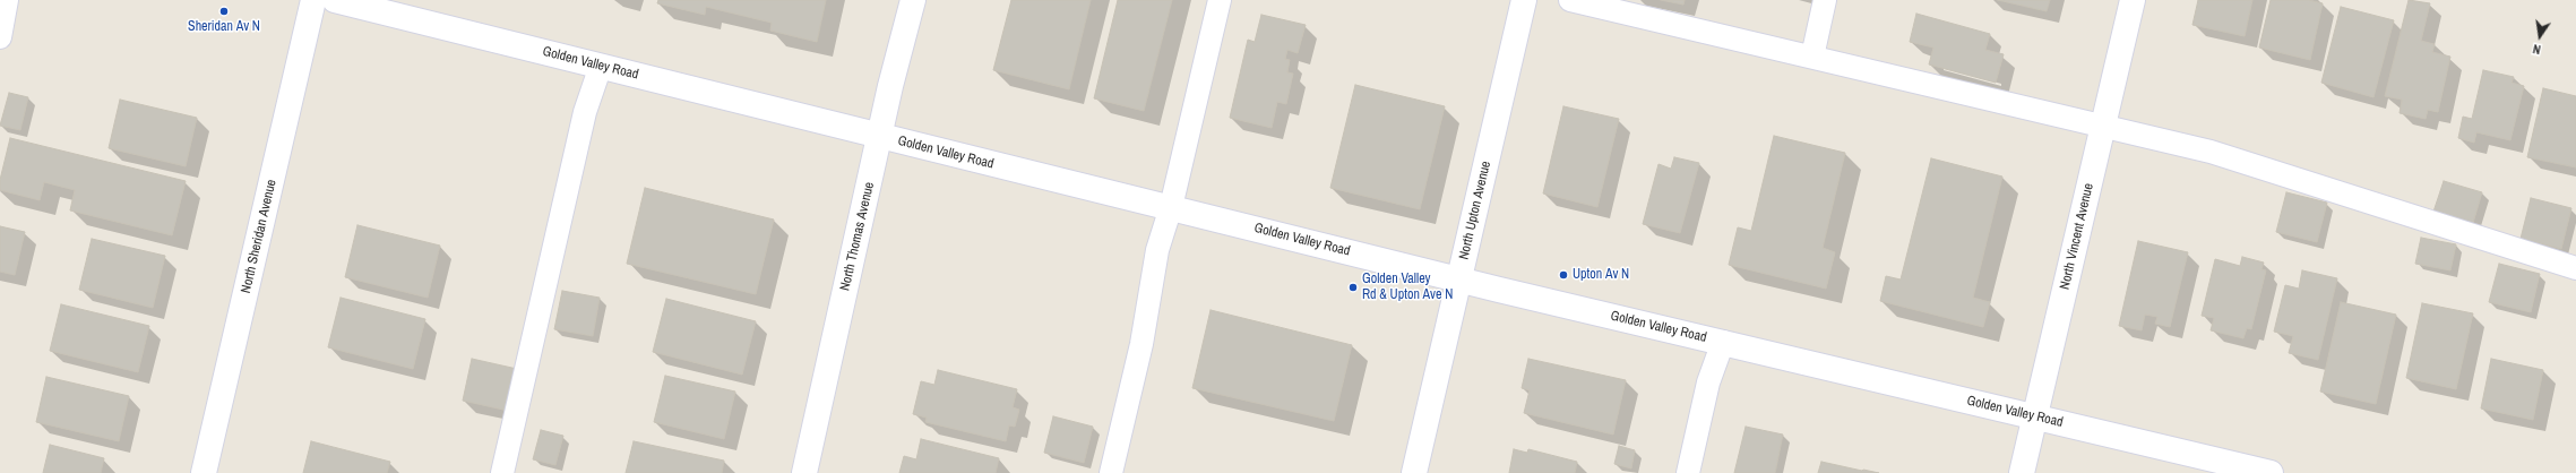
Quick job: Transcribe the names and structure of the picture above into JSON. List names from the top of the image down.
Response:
{
  "streets": {
    "street": [
      "Golden Valley Road",
      "North Upton Avenue",
      "North Sheridan Avenue",
      "North Thomas Avenue",
      "North Vincent Avenue"
    ]
  },
  "crossings": [
    ["Golden Valley Road", "North Upton Avenue"],
    ["Golden Valley Road", "North Thomas Avenue"],
    ["Golden Valley Road", "North Vincent Avenue"]
  ],
  "places": ["Sheridan Av N", "Upton Av N", "Golden Valley Rd & Upton Ave N"],
  "north": "bottom"
}
